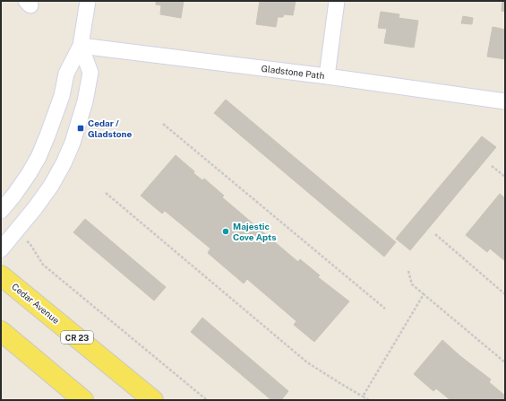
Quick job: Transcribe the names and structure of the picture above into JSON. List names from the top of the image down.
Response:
{
  "streets": {
    "main road": ["Cedar Avenue", "CR 23"],
    "street": ["Gladstone Path"]
  },
  "places": {
    "transit": ["Cedar / Gladstone"],
    "other": ["Majestic Cove Apts"]
  }
}
